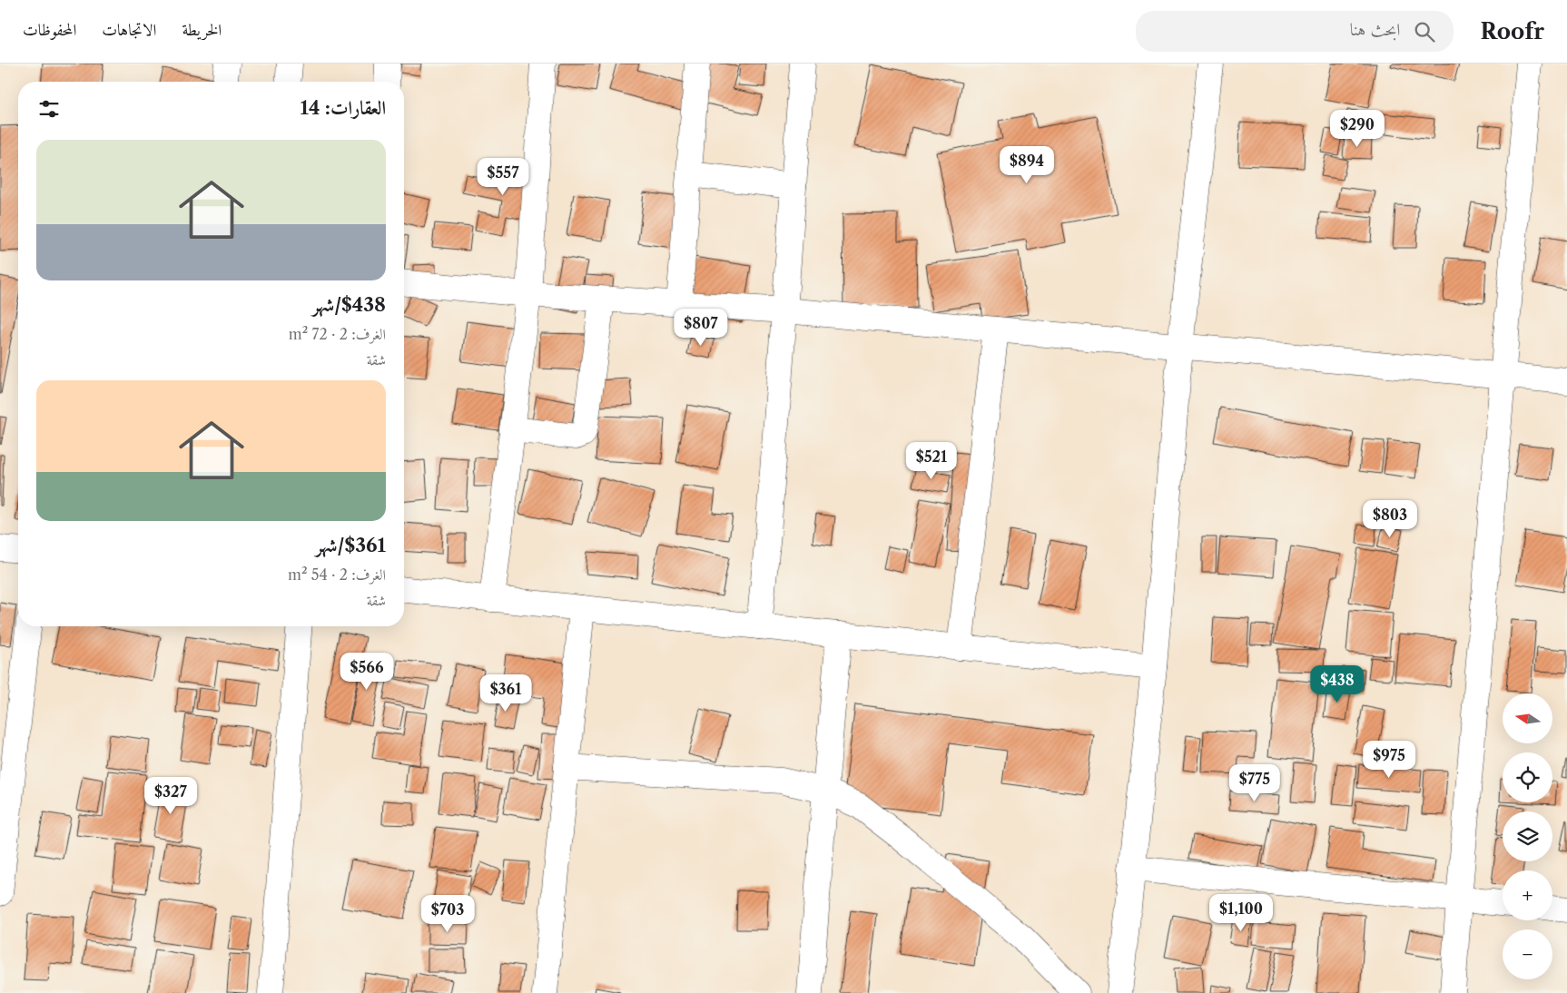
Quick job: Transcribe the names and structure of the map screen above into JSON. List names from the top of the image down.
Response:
{
  "north": "left",
  "page": {
    "header": "Roofr",
    "search": "ابحث هنا",
    "nav": ["الخريطة", "الاتجاهات", "المحفوظات"],
    "heading": "العقارات: 14",
    "price": [
      "$290",
      "$894",
      "$557",
      "$807",
      "$521",
      "$803",
      "$566",
      "$438",
      "$361",
      "$975",
      "$775",
      "$327",
      "$1,100",
      "$703"
    ],
    "list": [
      {
        "name": "$438/شهر",
        "note": "الغرف: 2 · 72 m² · شقة"
      },
      {
        "name": "$361/شهر",
        "note": "الغرف: 2 · 54 m² · شقة"
      }
    ],
    "map_buttons": ["+", "−"]
  }
}
